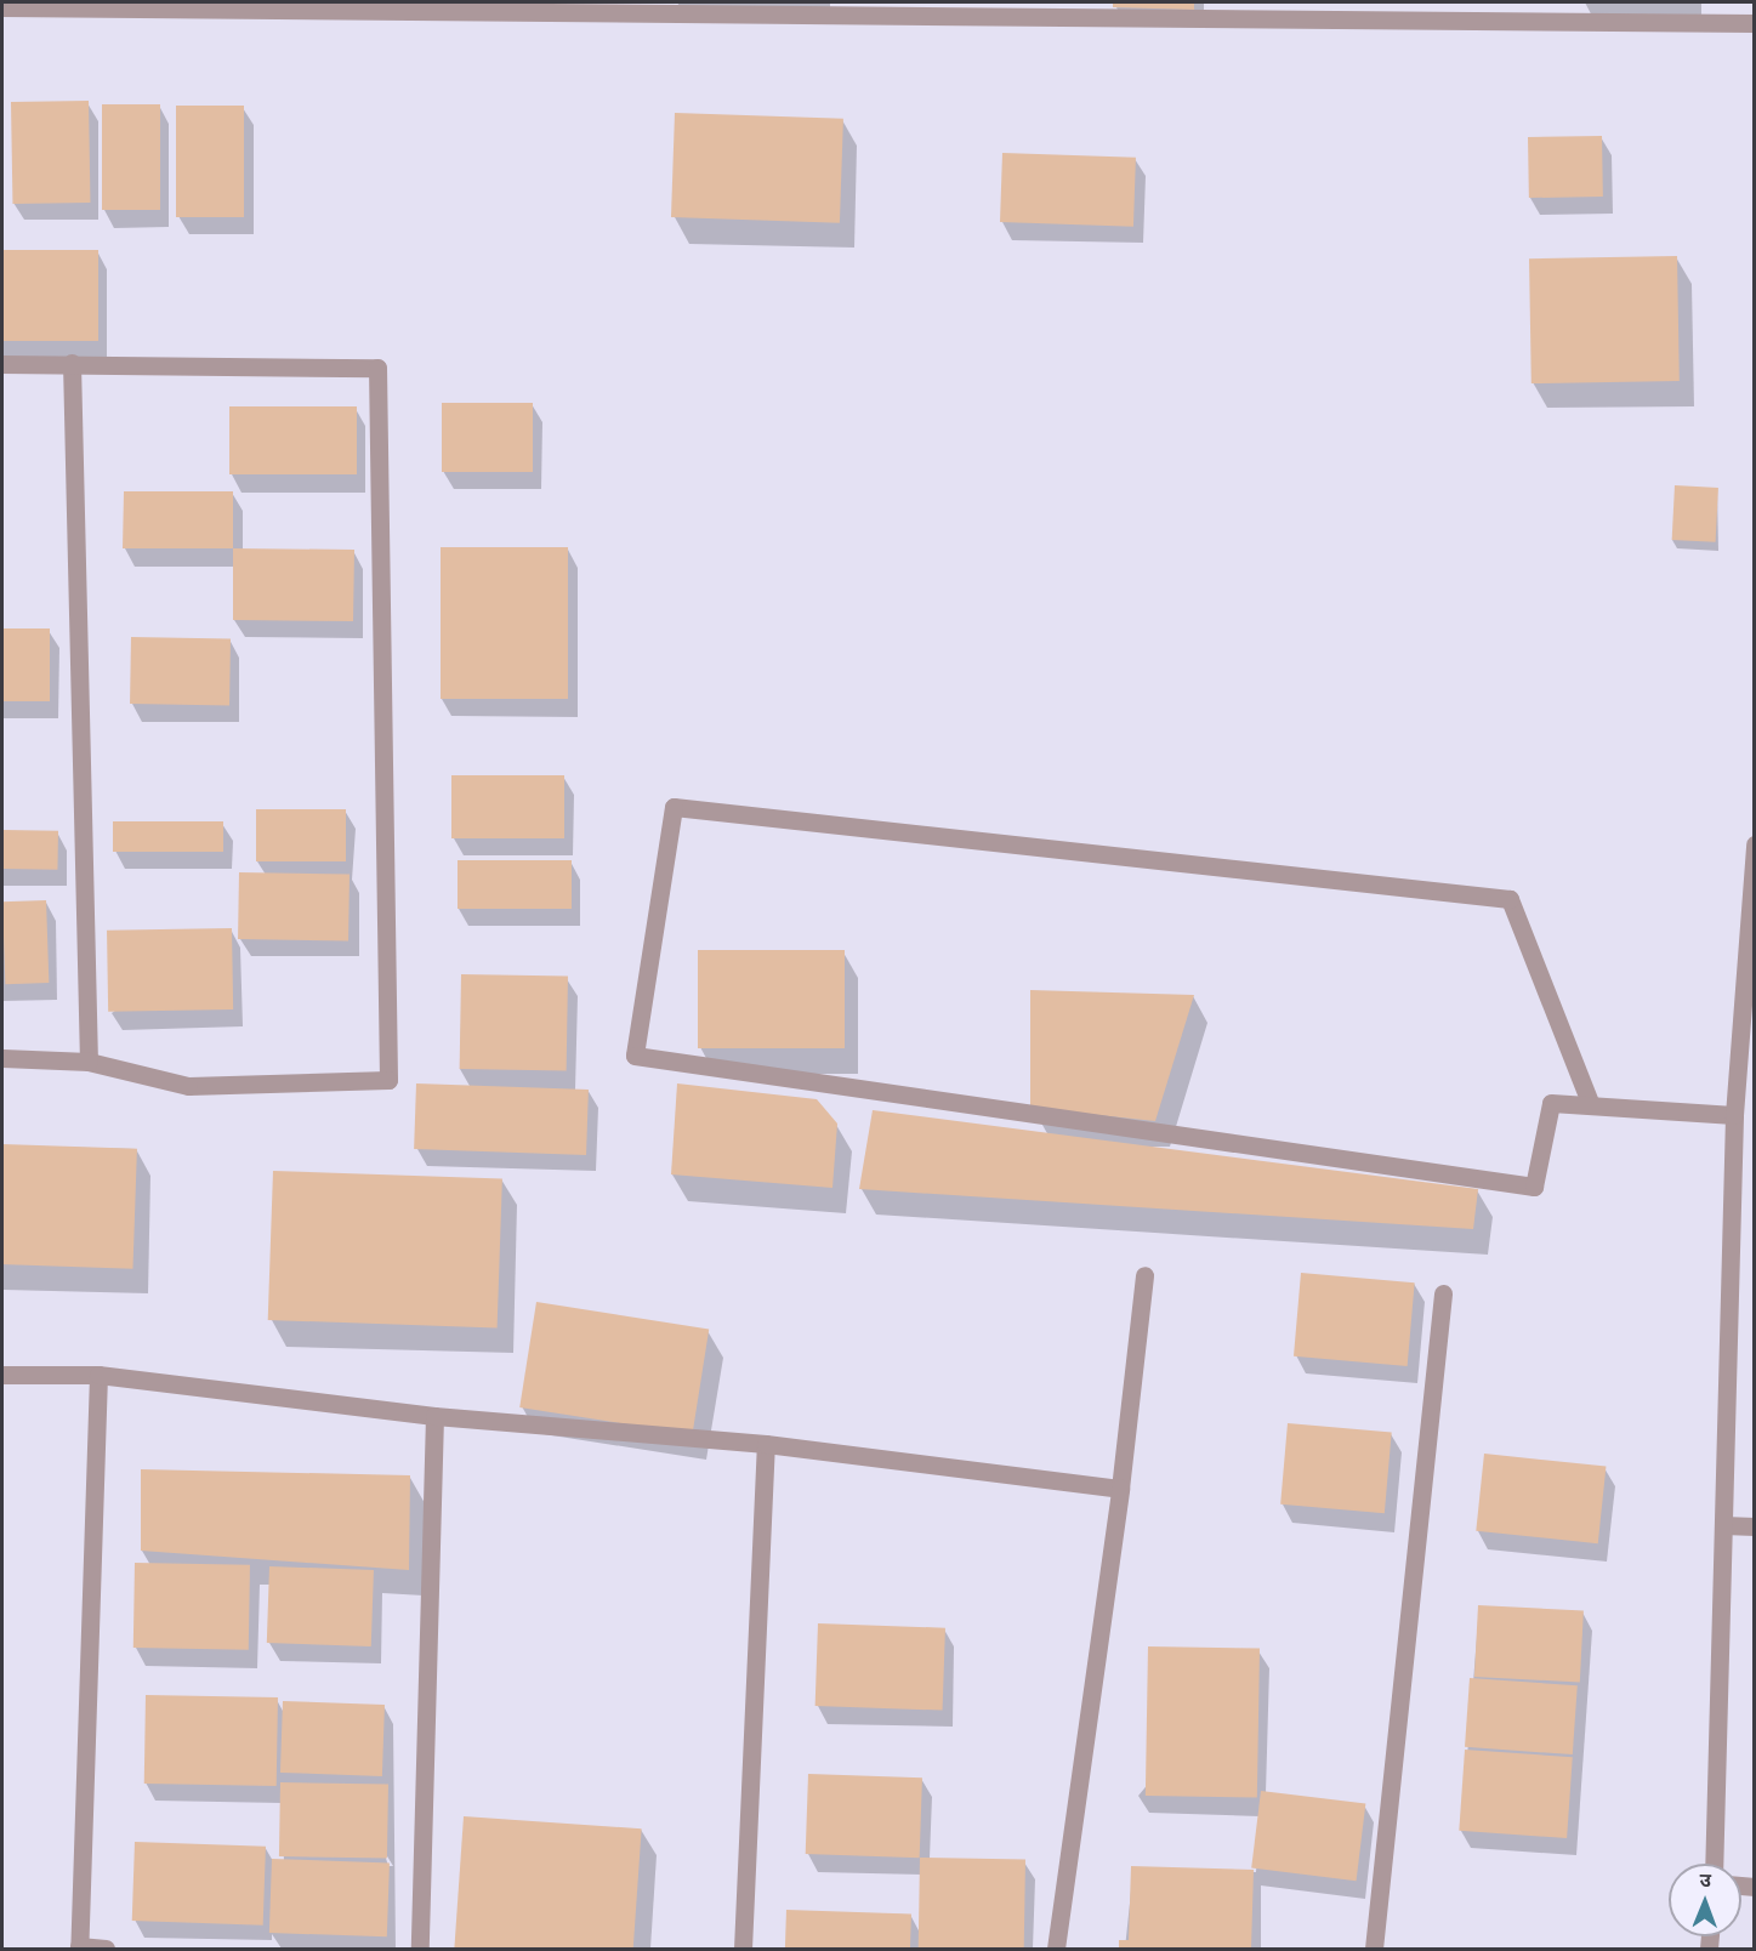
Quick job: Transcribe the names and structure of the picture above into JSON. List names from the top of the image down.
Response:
{
  "north": "top"
}
